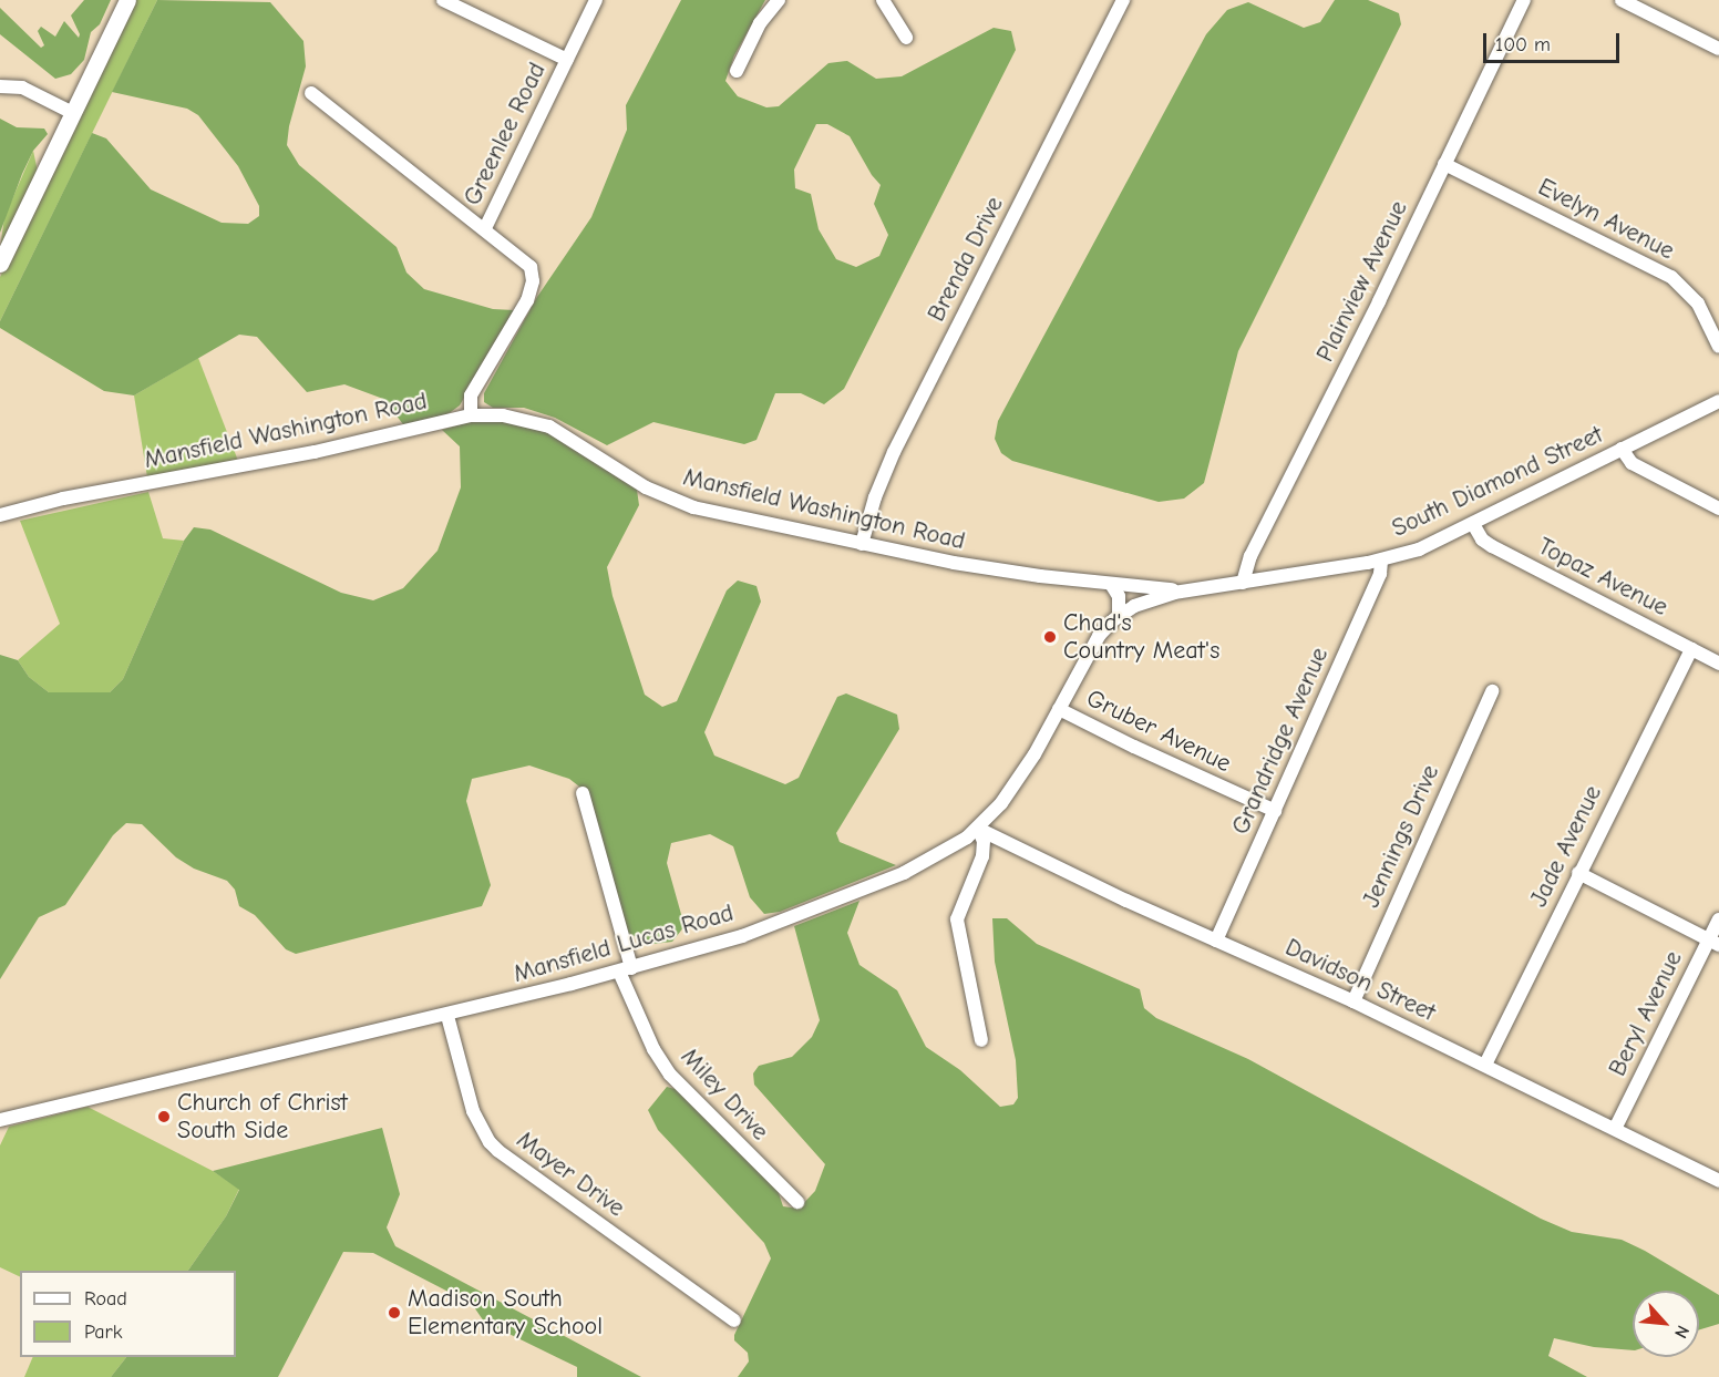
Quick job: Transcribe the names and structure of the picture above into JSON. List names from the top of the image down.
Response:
{
  "streets": {
    "street": [
      "Greenlee Road",
      "Evelyn Avenue",
      "Brenda Drive",
      "Plainview Avenue",
      "Mansfield Washington Road",
      "South Diamond Street",
      "Topaz Avenue",
      "Gruber Avenue",
      "Grandridge Avenue",
      "Jennings Drive",
      "Jade Avenue",
      "Mansfield Lucas Road",
      "Davidson Street",
      "Beryl Avenue",
      "Miley Drive",
      "Mayer Drive"
    ]
  },
  "crossings": [
    ["Greenlee Road", "Mansfield Washington Road"],
    ["Evelyn Avenue", "Plainview Avenue"],
    ["Brenda Drive", "Mansfield Washington Road"],
    ["Plainview Avenue", "South Diamond Street"],
    ["Mansfield Washington Road", "South Diamond Street"],
    ["South Diamond Street", "Topaz Avenue"],
    ["South Diamond Street", "Grandridge Avenue"],
    ["South Diamond Street", "Mansfield Lucas Road"],
    ["Topaz Avenue", "Jade Avenue"],
    ["Gruber Avenue", "Grandridge Avenue"],
    ["Gruber Avenue", "Mansfield Lucas Road"],
    ["Grandridge Avenue", "Davidson Street"],
    ["Jennings Drive", "Davidson Street"],
    ["Jade Avenue", "Davidson Street"],
    ["Mansfield Lucas Road", "Davidson Street"],
    ["Mansfield Lucas Road", "Miley Drive"],
    ["Mansfield Lucas Road", "Mayer Drive"],
    ["Davidson Street", "Beryl Avenue"]
  ],
  "places": ["Chad's Country Meat's", "Church of Christ South Side", "Madison South Elementary School"],
  "legend": ["Road", "Park"],
  "scale_bar": "100 m",
  "north": "bottom right"
}
